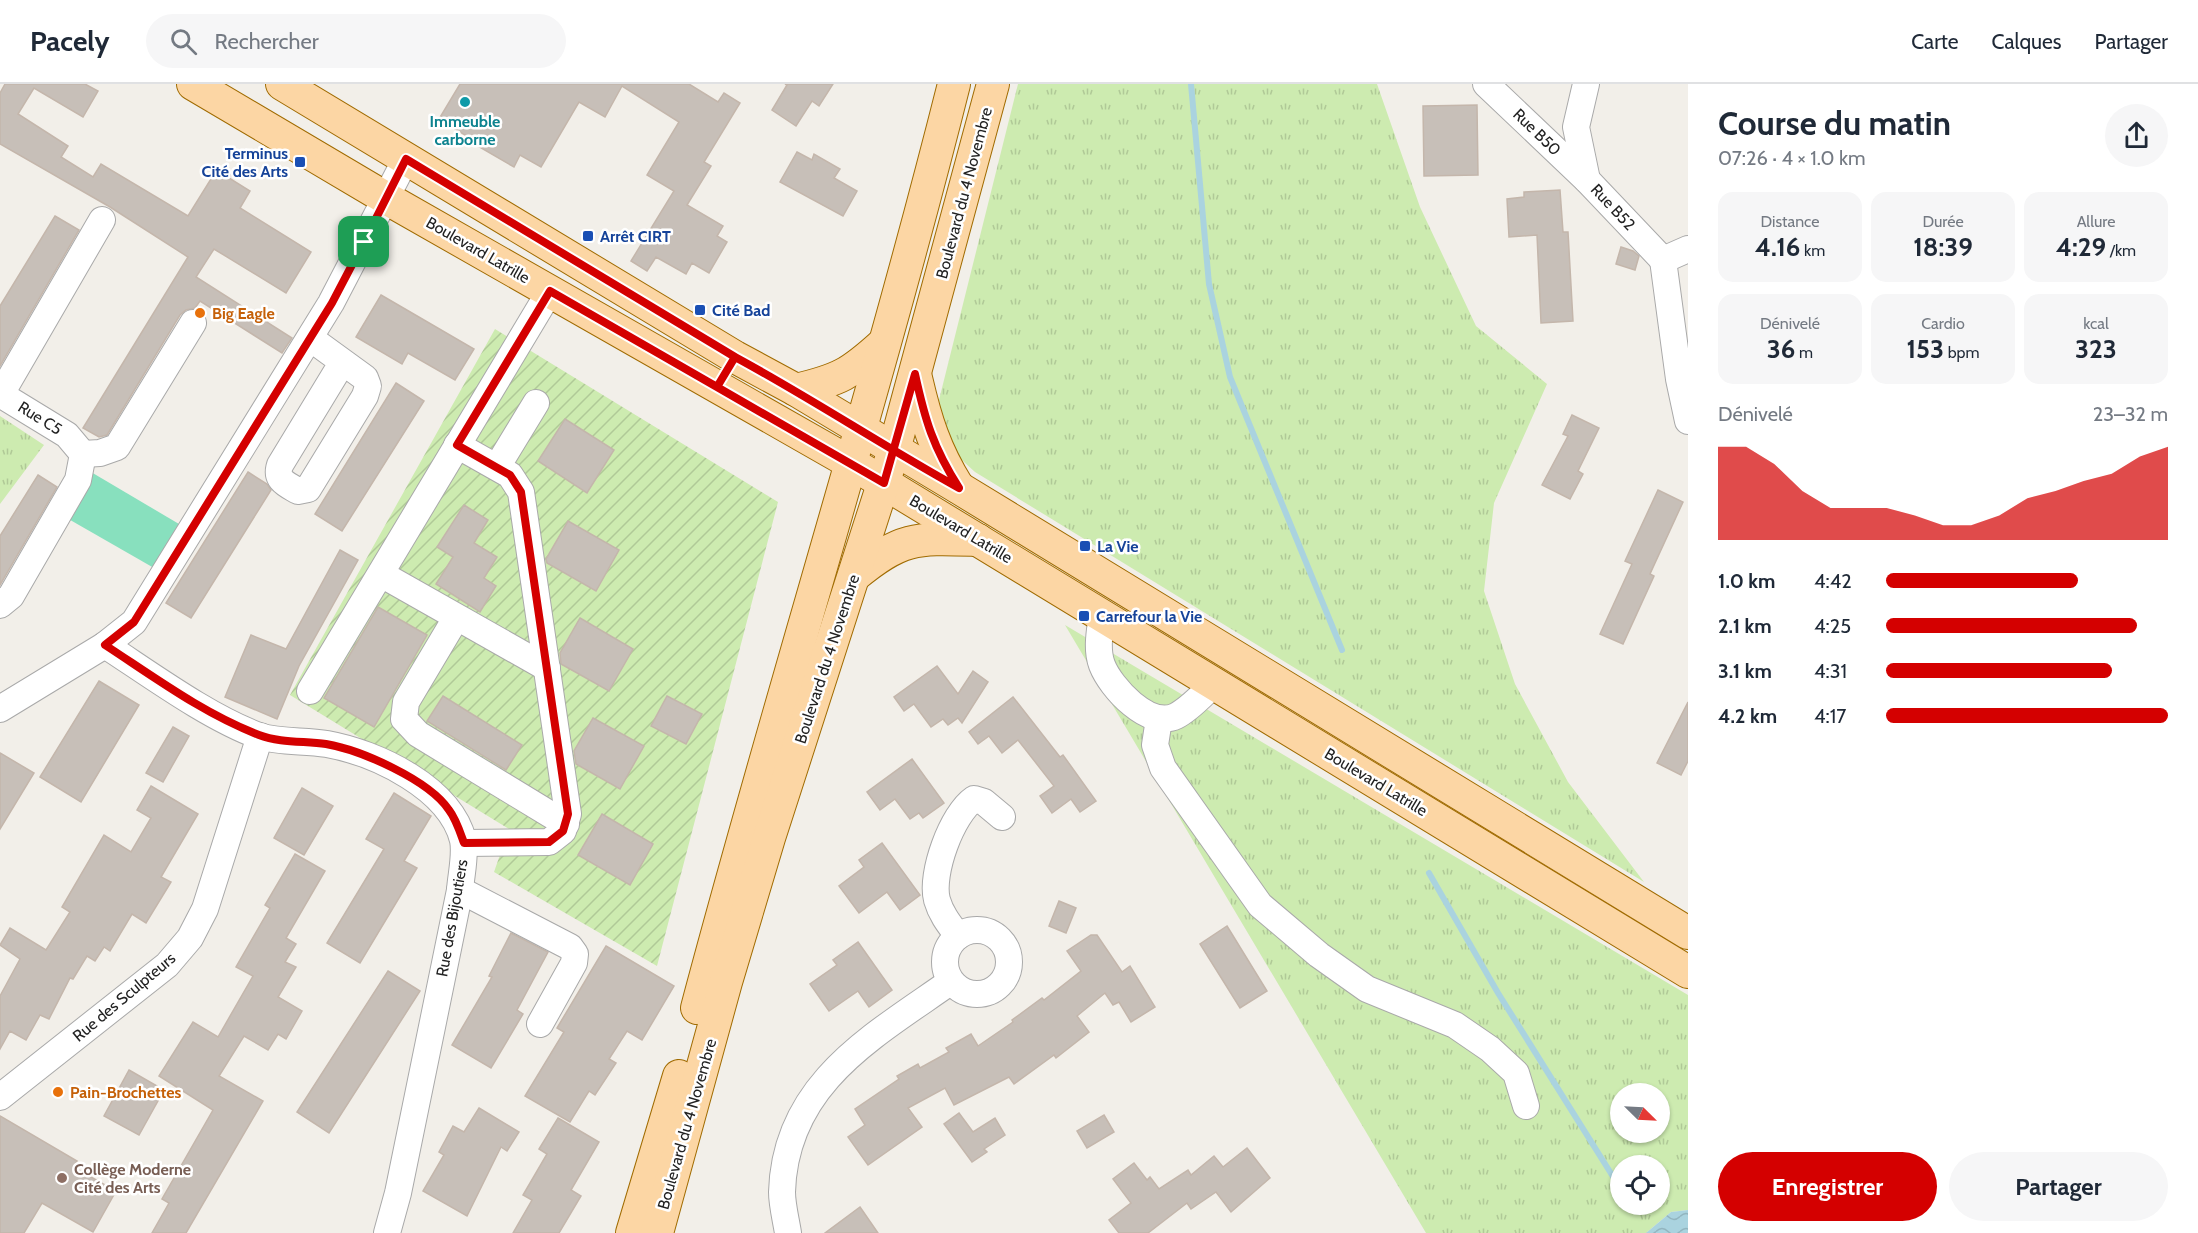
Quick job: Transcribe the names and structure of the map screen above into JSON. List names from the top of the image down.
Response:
{
  "streets": {
    "main road": ["Boulevard du 4 Novembre", "Boulevard Latrille"],
    "street": [
      "Rue B50",
      "Rue B52",
      "Rue C5",
      "Rue des Bijoutiers",
      "Rue des Sculpteurs"
    ]
  },
  "crossings": [
    ["Rue B50", "Rue B52"],
    ["Boulevard du 4 Novembre", "Boulevard Latrille"],
    ["Rue des Bijoutiers", "Rue des Sculpteurs"]
  ],
  "places": {
    "other": [
      "Immeuble carborne",
      "Big Eagle",
      "Pain-Brochettes",
      "Collège Moderne Cité des Arts"
    ],
    "transit": [
      "Terminus Cité des Arts",
      "Arrêt CIRT",
      "Cité Bad",
      "La Vie",
      "Carrefour la Vie"
    ]
  },
  "north": "bottom right",
  "page": {
    "header": "Pacely",
    "search": "Rechercher",
    "nav": ["Carte", "Calques", "Partager"],
    "heading": ["Course du matin", "07:26 · 4 × 1.0 km"],
    "stats": [
      ["Distance", "4.16 km"],
      ["Durée", "18:39"],
      ["Allure", "4:29 /km"],
      ["Dénivelé", "36 m"],
      ["Cardio", "153 bpm"],
      ["kcal", "323"]
    ],
    "chart": ["Dénivelé", "23–32 m"],
    "list": [
      {
        "name": "1.0 km",
        "note": "4:42"
      },
      {
        "name": "2.1 km",
        "note": "4:25"
      },
      {
        "name": "3.1 km",
        "note": "4:31"
      },
      {
        "name": "4.2 km",
        "note": "4:17"
      }
    ],
    "buttons": ["Enregistrer", "Partager"]
  }
}
